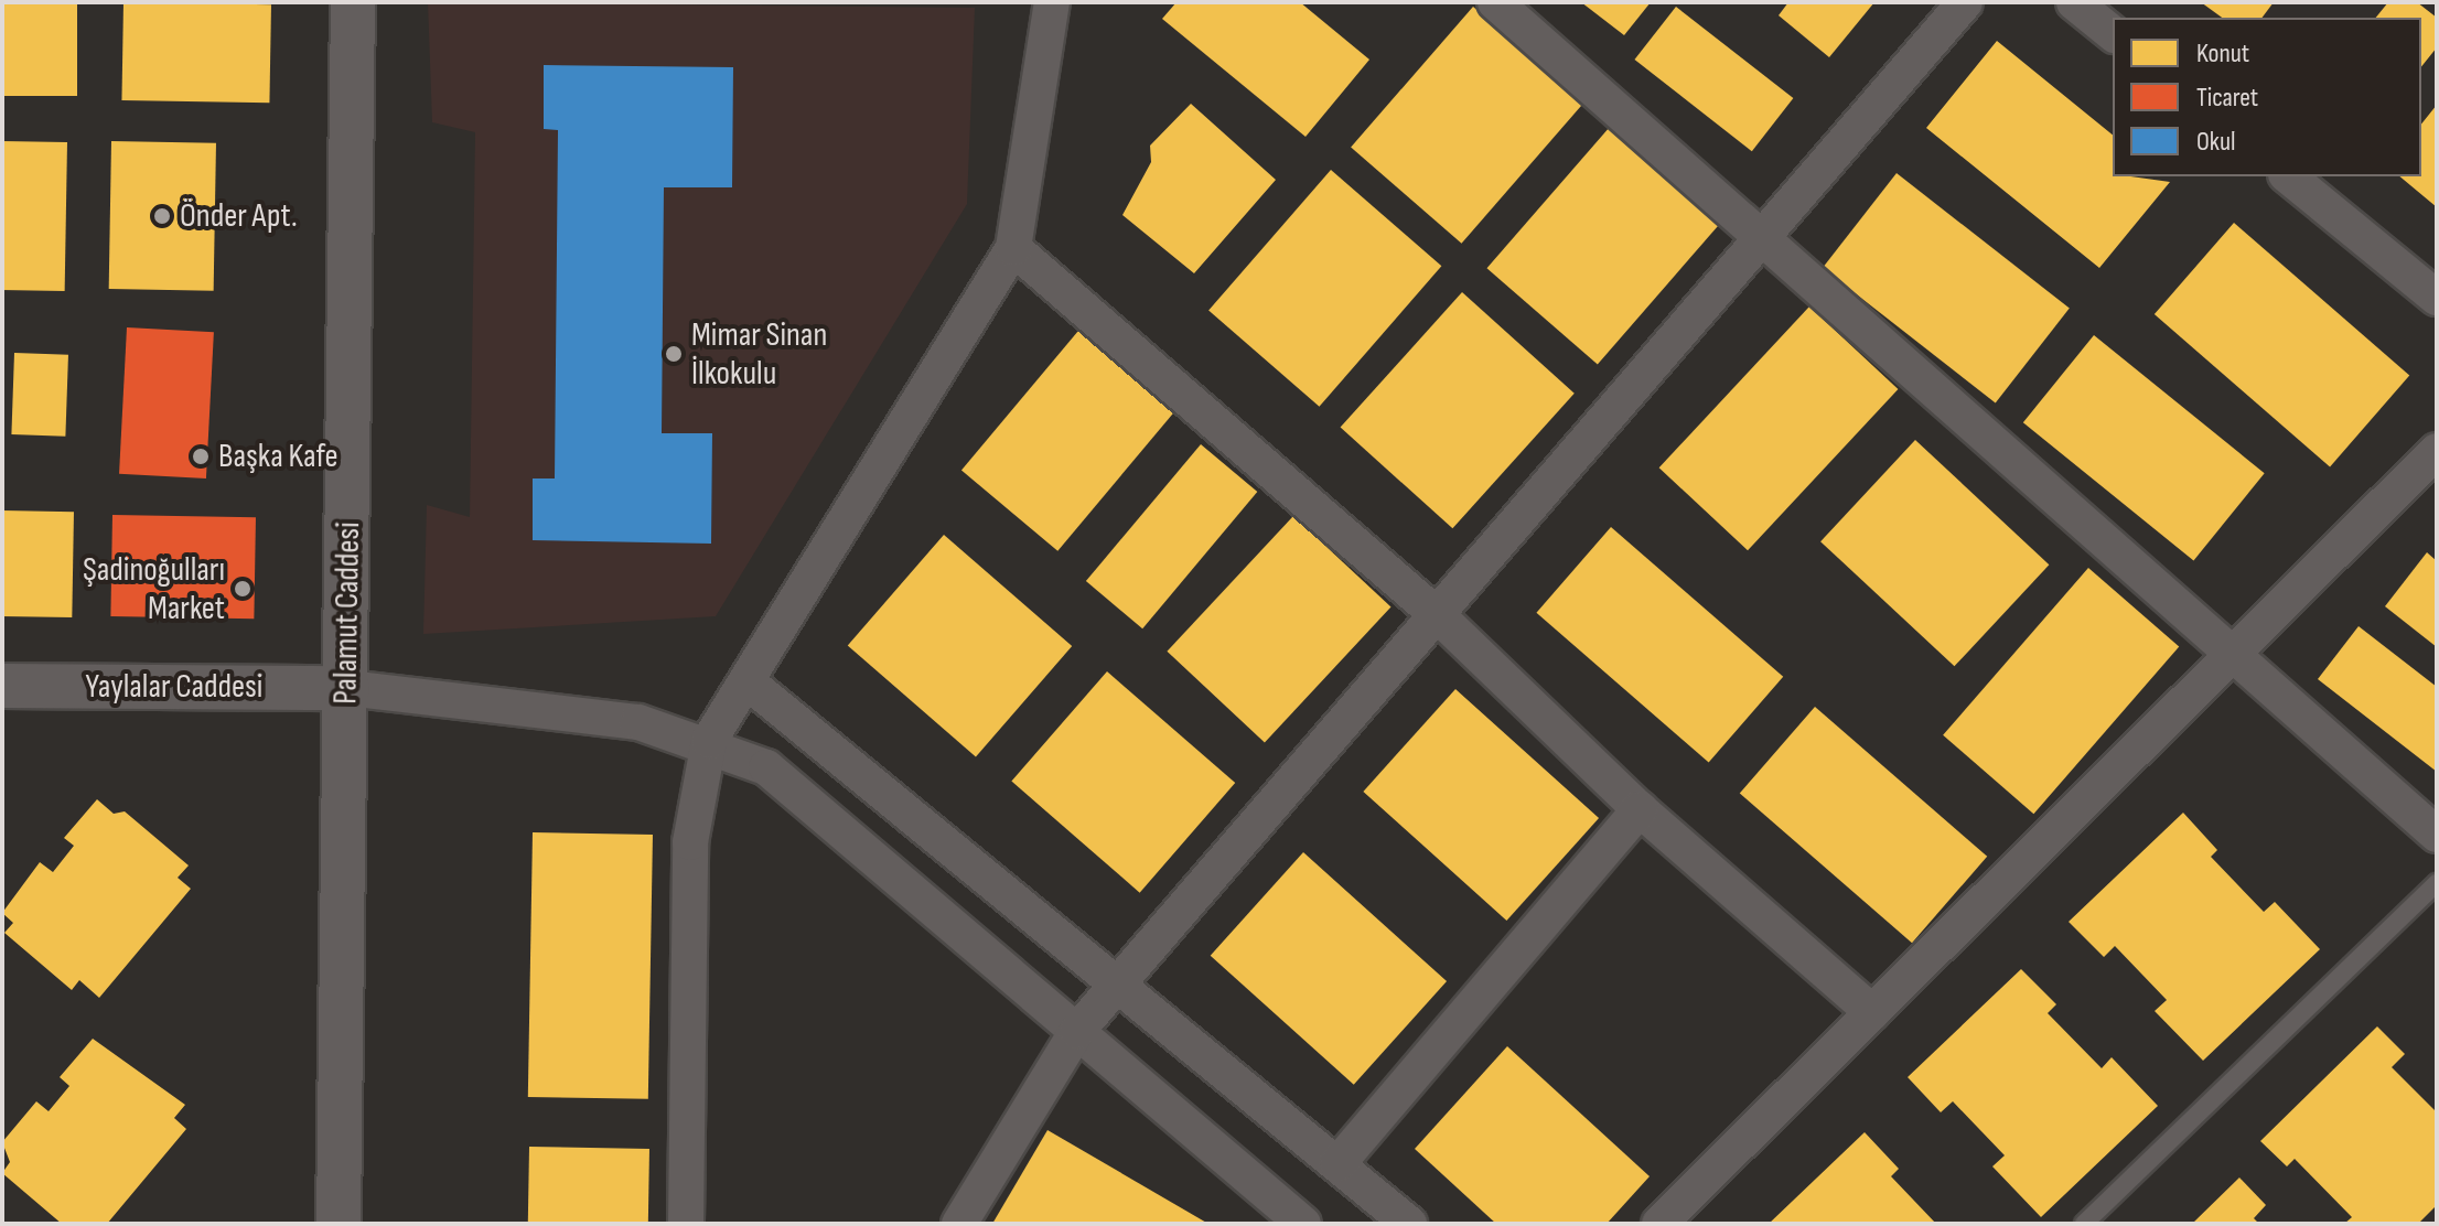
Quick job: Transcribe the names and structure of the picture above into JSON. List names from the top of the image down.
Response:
{
  "streets": {
    "street": ["Palamut Caddesi", "Yaylalar Caddesi"]
  },
  "crossings": [
    ["Palamut Caddesi", "Yaylalar Caddesi"]
  ],
  "places": [
    "Önder Apt.",
    "Mimar Sinan İlkokulu",
    "Başka Kafe",
    "Şadinoğulları Market"
  ],
  "legend": ["Konut", "Ticaret", "Okul"]
}
